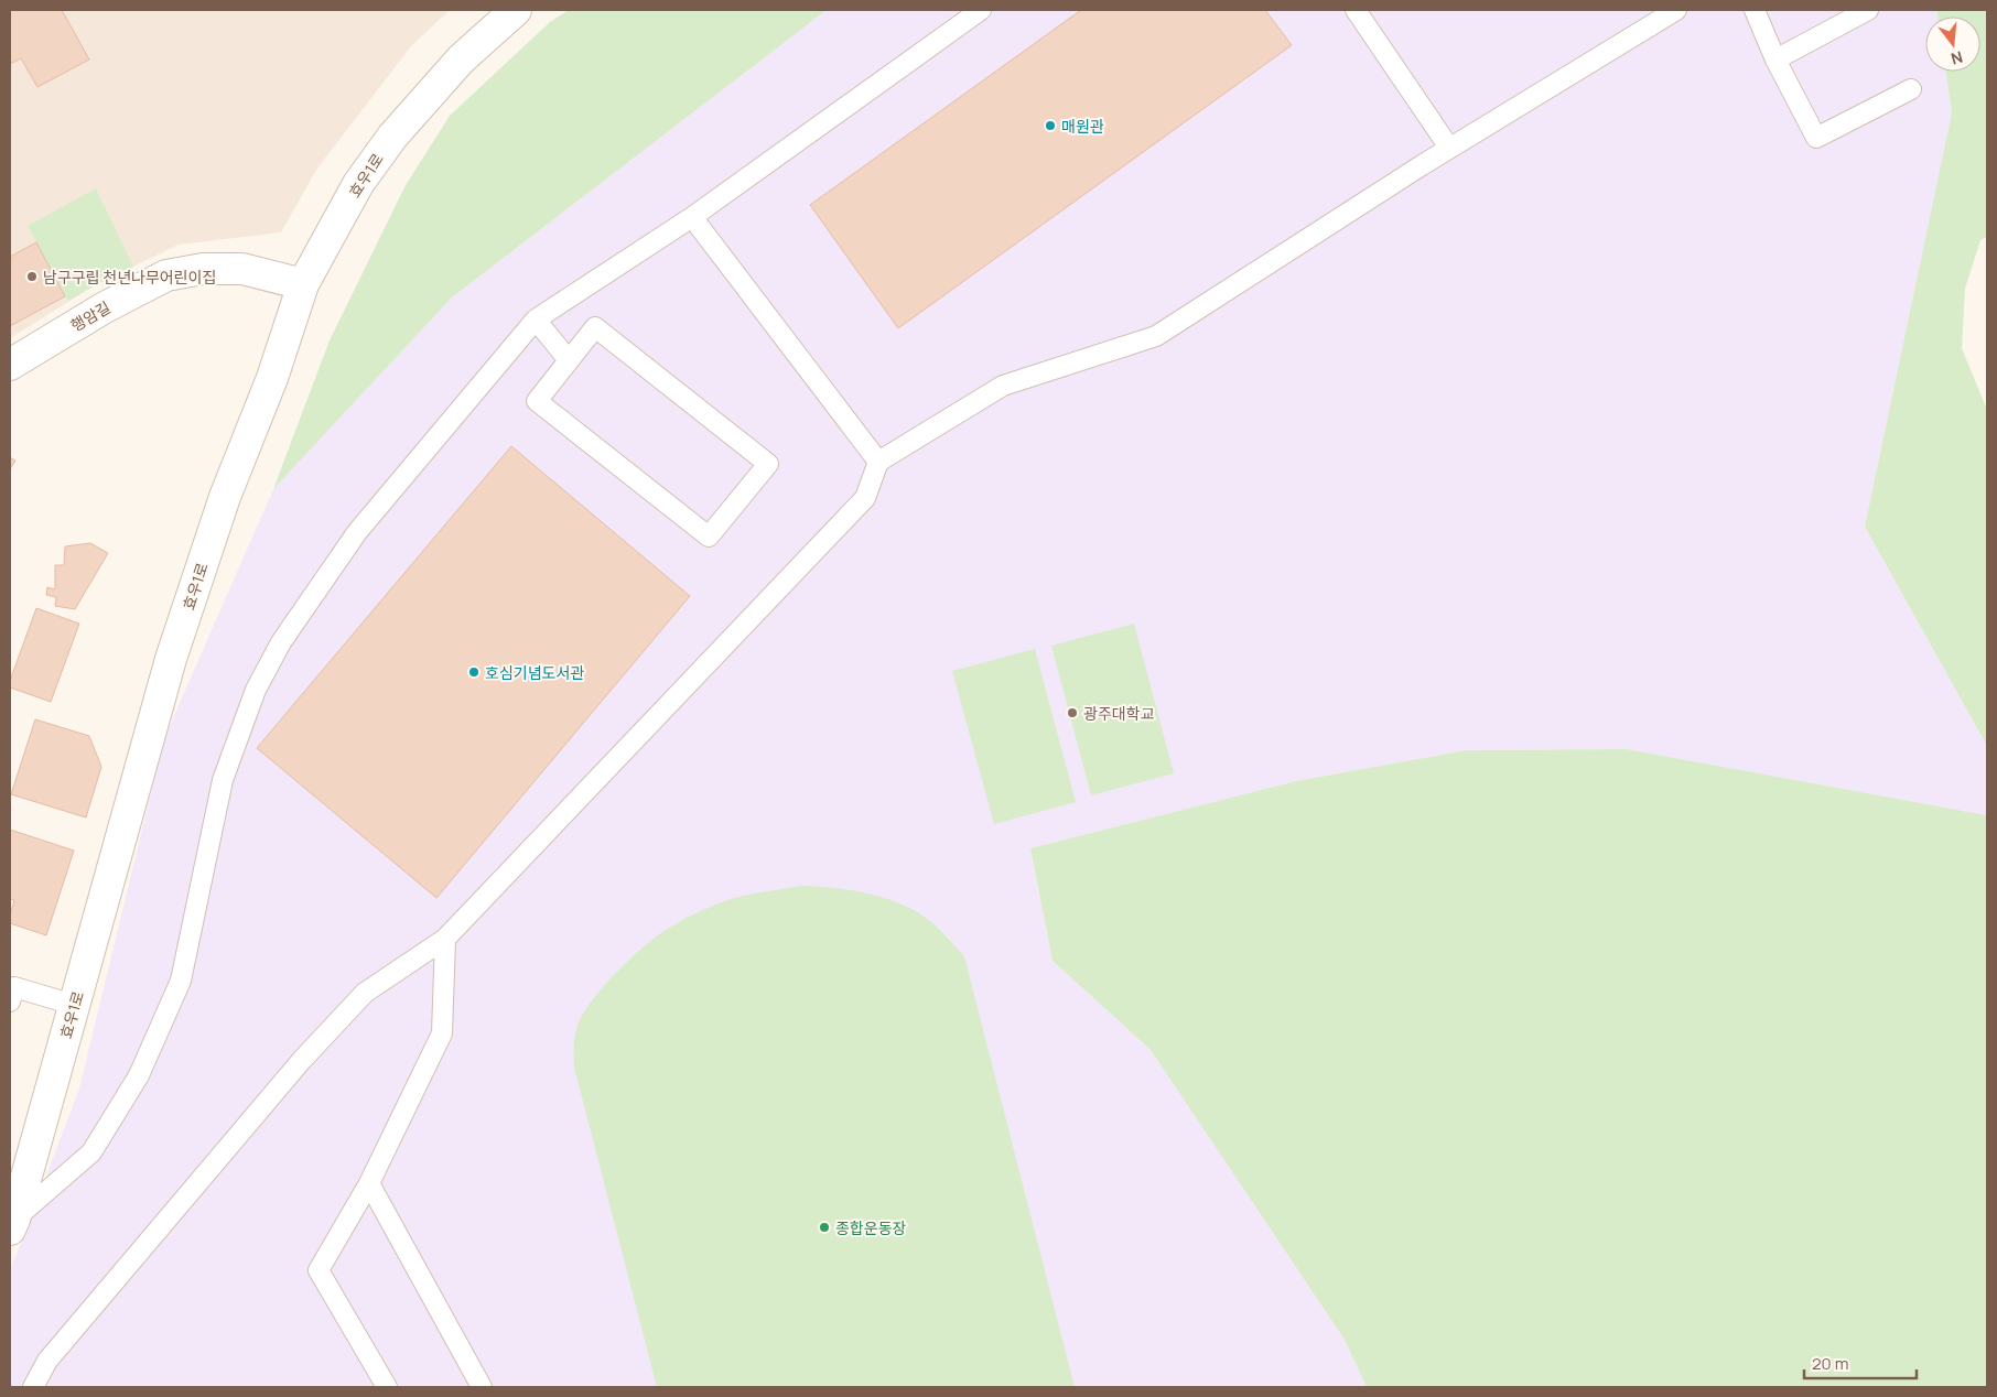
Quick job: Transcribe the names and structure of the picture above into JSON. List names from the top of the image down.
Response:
{
  "streets": {
    "street": ["효우1로", "행암길"]
  },
  "crossings": [
    ["효우1로", "행암길"]
  ],
  "places": [
    "매원관",
    "남구구립 천년나무어린이집",
    "호심기념도서관",
    "광주대학교",
    "종합운동장"
  ],
  "scale_bar": "20 m",
  "north": "bottom"
}
